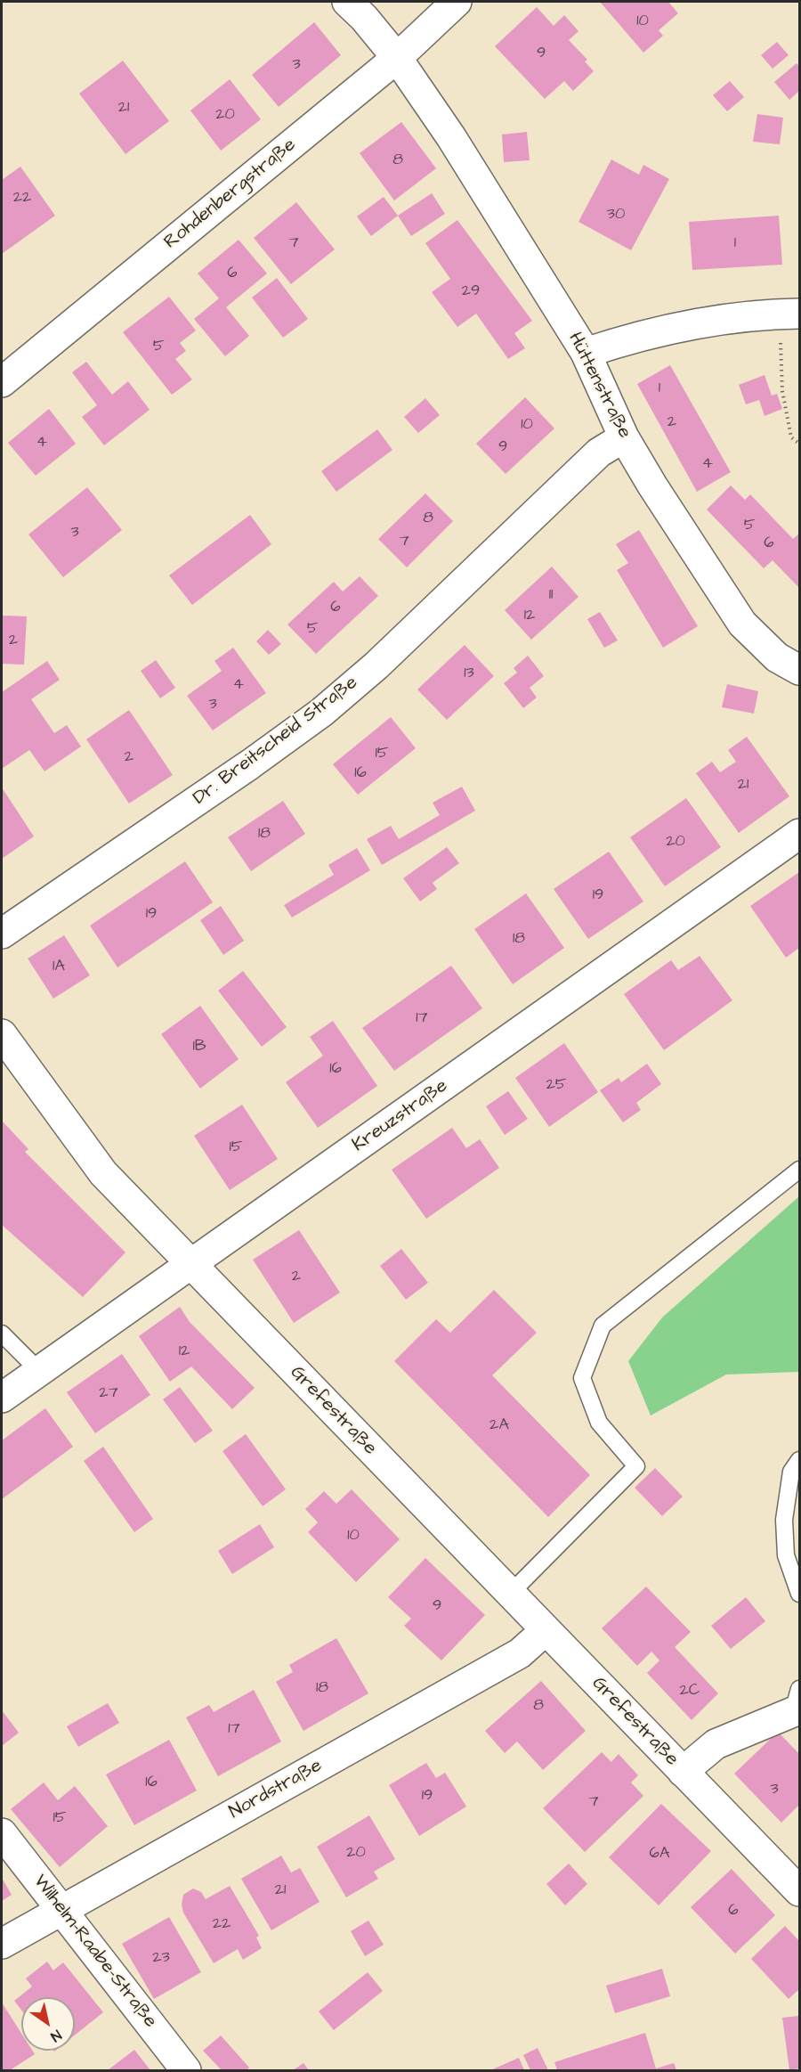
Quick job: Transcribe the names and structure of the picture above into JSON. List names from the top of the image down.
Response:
{
  "streets": {
    "street": [
      "Rohdenbergstraße",
      "Hüttenstraße",
      "Dr. Breitscheid Straße",
      "Kreuzstraße",
      "Grefestraße",
      "Nordstraße",
      "Wilhelm-Raabe-Straße"
    ]
  },
  "crossings": [
    ["Rohdenbergstraße", "Hüttenstraße"],
    ["Hüttenstraße", "Dr. Breitscheid Straße"],
    ["Kreuzstraße", "Grefestraße"],
    ["Grefestraße", "Nordstraße"],
    ["Nordstraße", "Wilhelm-Raabe-Straße"]
  ],
  "house_numbers": [
    "10",
    "9",
    "3",
    "21",
    "20",
    "8",
    "22",
    "30",
    "7",
    "1",
    "6",
    "29",
    "5",
    "1",
    "2",
    "10",
    "4",
    "9",
    "4",
    "8",
    "5",
    "3",
    "7",
    "6",
    "11",
    "6",
    "12",
    "5",
    "2",
    "13",
    "4",
    "3",
    "15",
    "2",
    "16",
    "21",
    "18",
    "20",
    "19",
    "19",
    "18",
    "1A",
    "17",
    "1B",
    "16",
    "25",
    "15",
    "2",
    "12",
    "27",
    "2A",
    "10",
    "9",
    "18",
    "2C",
    "8",
    "17",
    "16",
    "3",
    "19",
    "7",
    "15",
    "20",
    "6A",
    "21",
    "6",
    "22",
    "23"
  ],
  "north": "bottom right"
}
